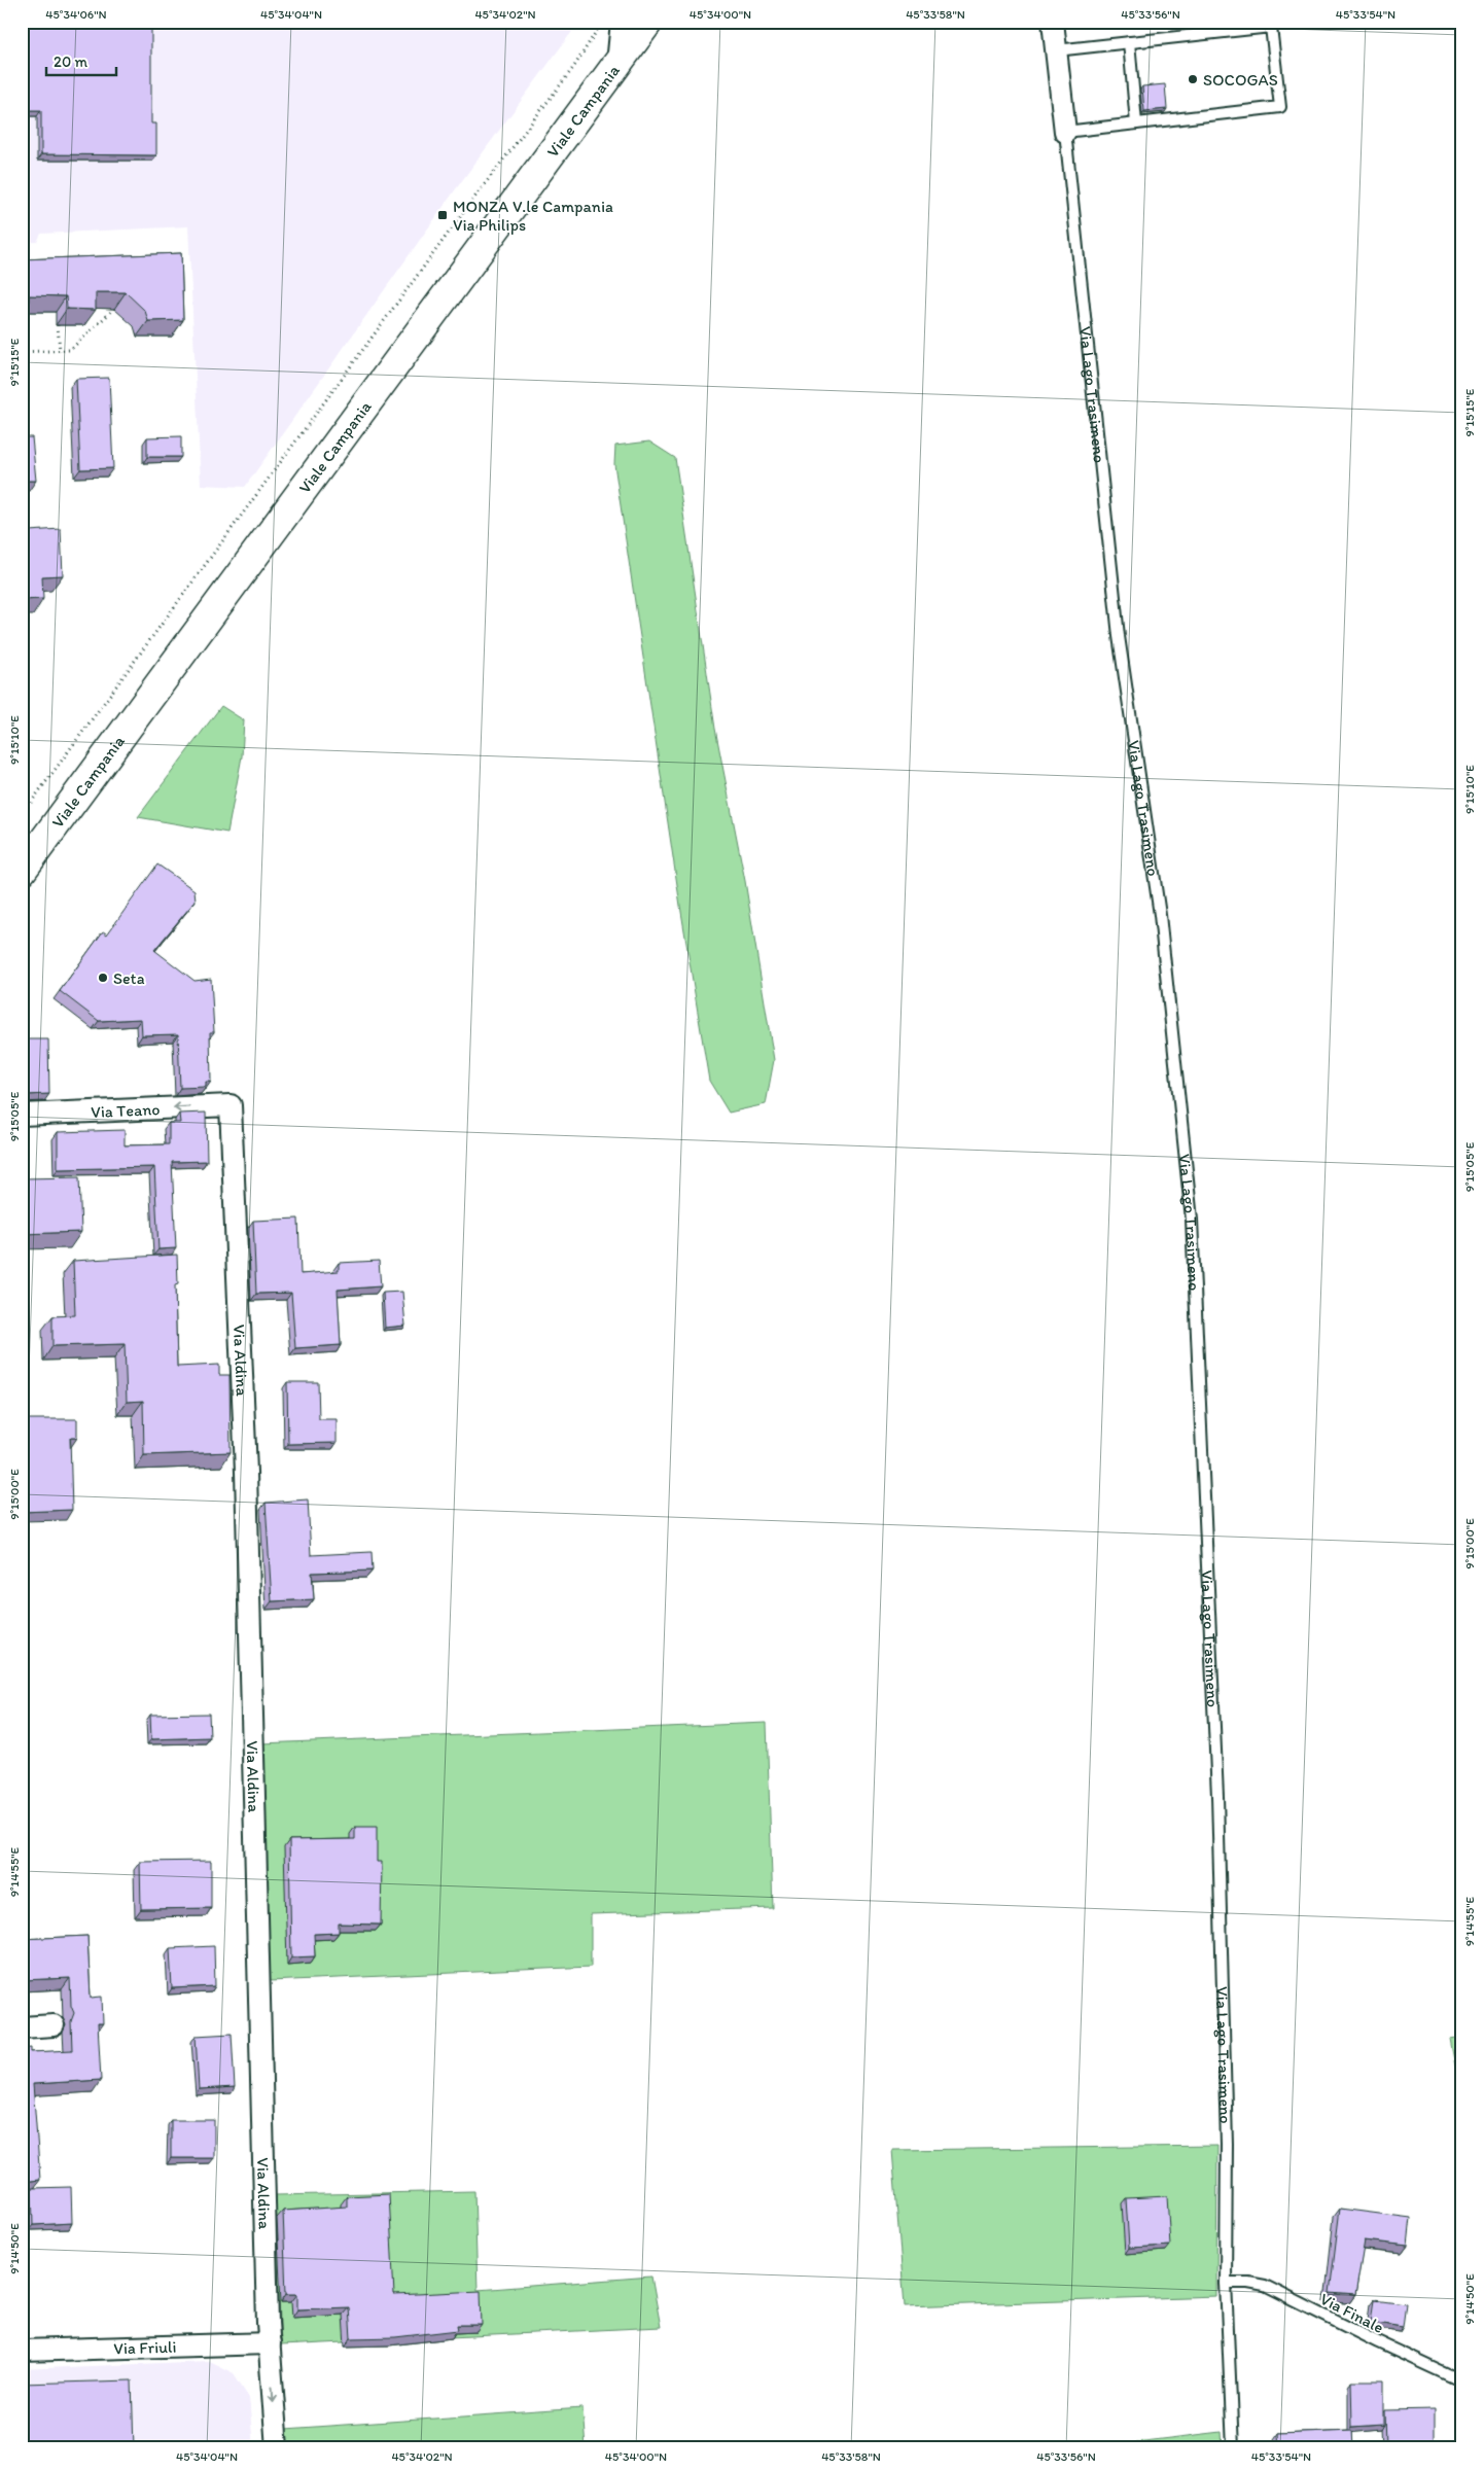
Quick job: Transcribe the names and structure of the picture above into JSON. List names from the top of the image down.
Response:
{
  "streets": {
    "street": [
      "Viale Campania",
      "Via Lago Trasimeno",
      "Via Teano",
      "Via Aldina",
      "Via Friuli"
    ],
    "lane": ["Via Finale"]
  },
  "crossings": [
    ["Via Lago Trasimeno", "Via Finale"],
    ["Via Teano", "Via Aldina"],
    ["Via Aldina", "Via Friuli"]
  ],
  "one_way": ["Via Teano"],
  "places": {
    "other": ["SOCOGAS", "Seta"],
    "transit": ["MONZA V.le Campania Via Philips"]
  },
  "scale_bar": "20 m",
  "coordinates": [
    "45°34'06\"N",
    "45°34'04\"N",
    "45°34'02\"N",
    "45°34'00\"N",
    "45°33'58\"N",
    "45°33'56\"N",
    "45°33'54\"N",
    "9°15'15\"E",
    "9°15'10\"E",
    "9°15'05\"E",
    "9°15'00\"E",
    "9°14'55\"E",
    "9°14'50\"E"
  ]
}
